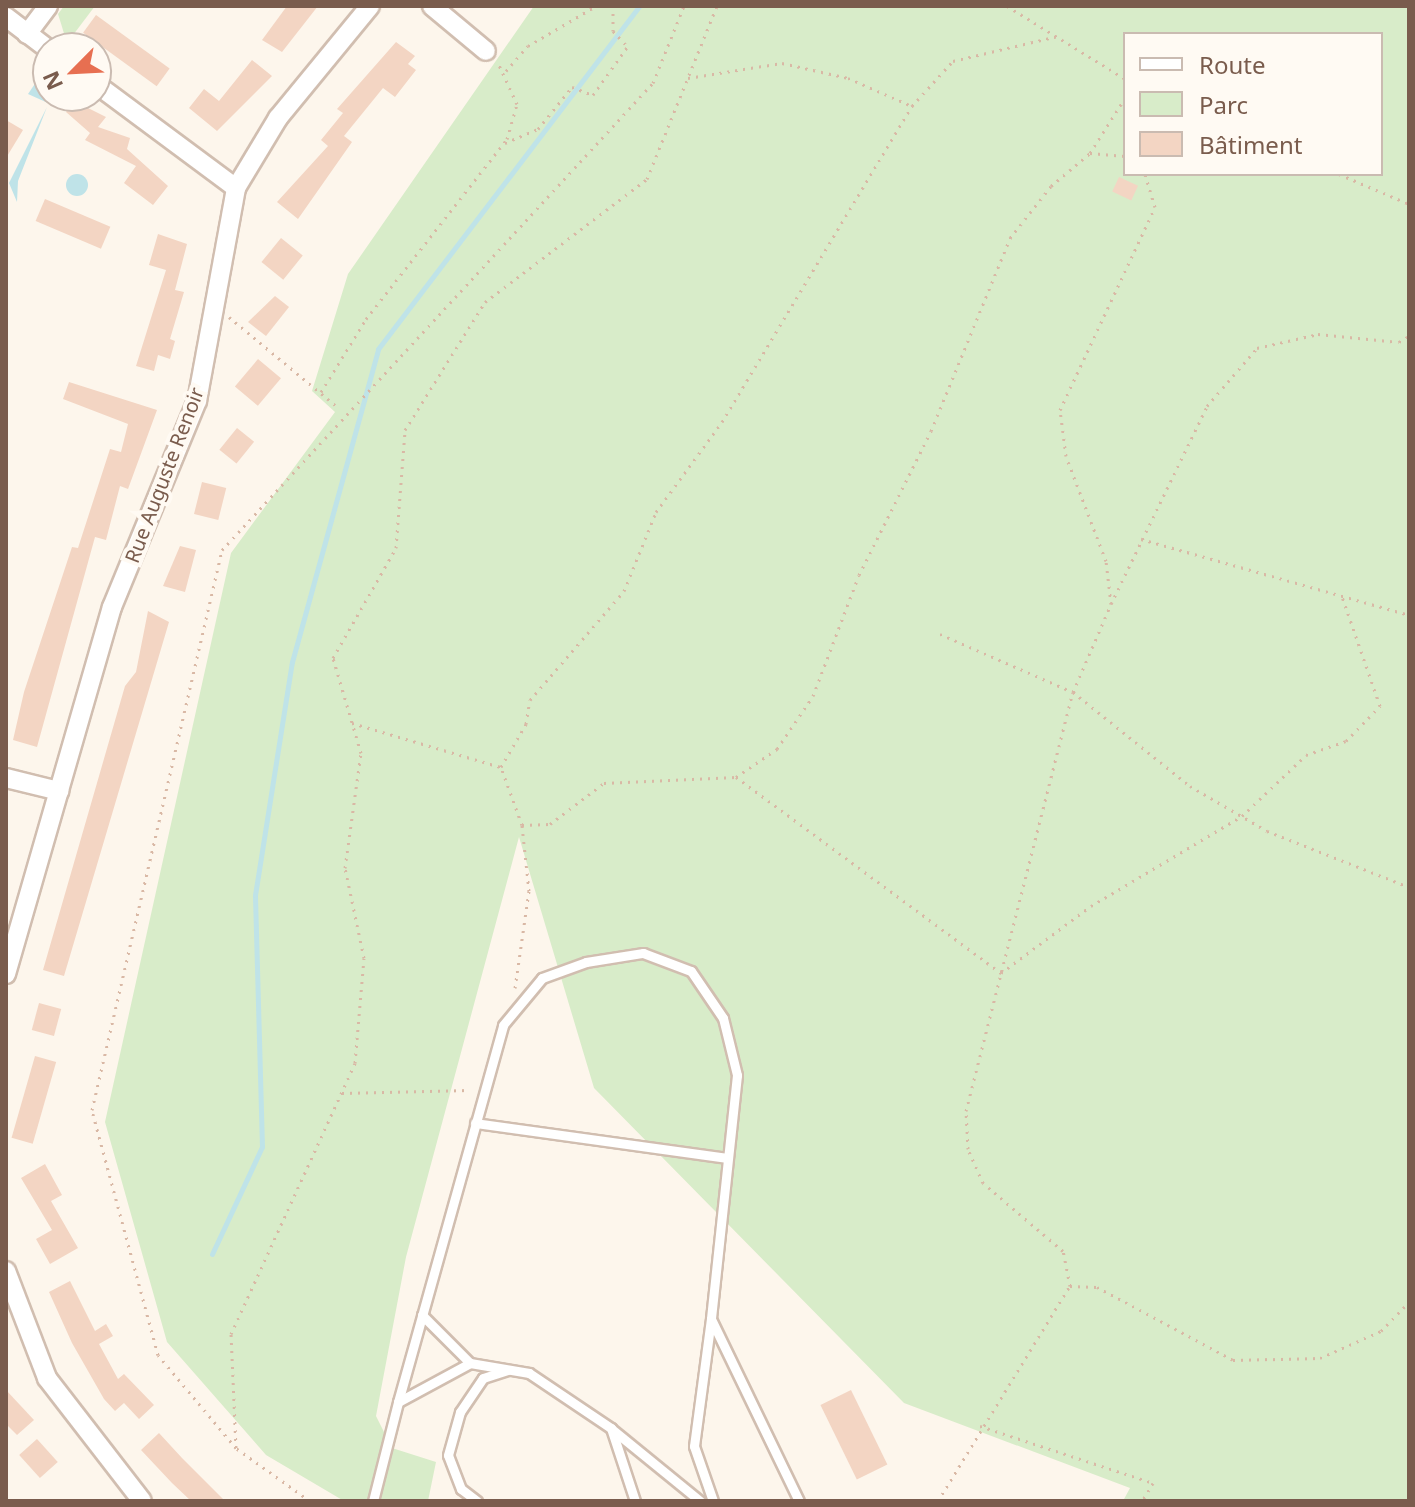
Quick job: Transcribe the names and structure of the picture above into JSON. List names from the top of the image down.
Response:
{
  "streets": {
    "street": ["Rue Auguste Renoir"]
  },
  "legend": ["Route", "Parc", "Bâtiment"],
  "north": "bottom left"
}
